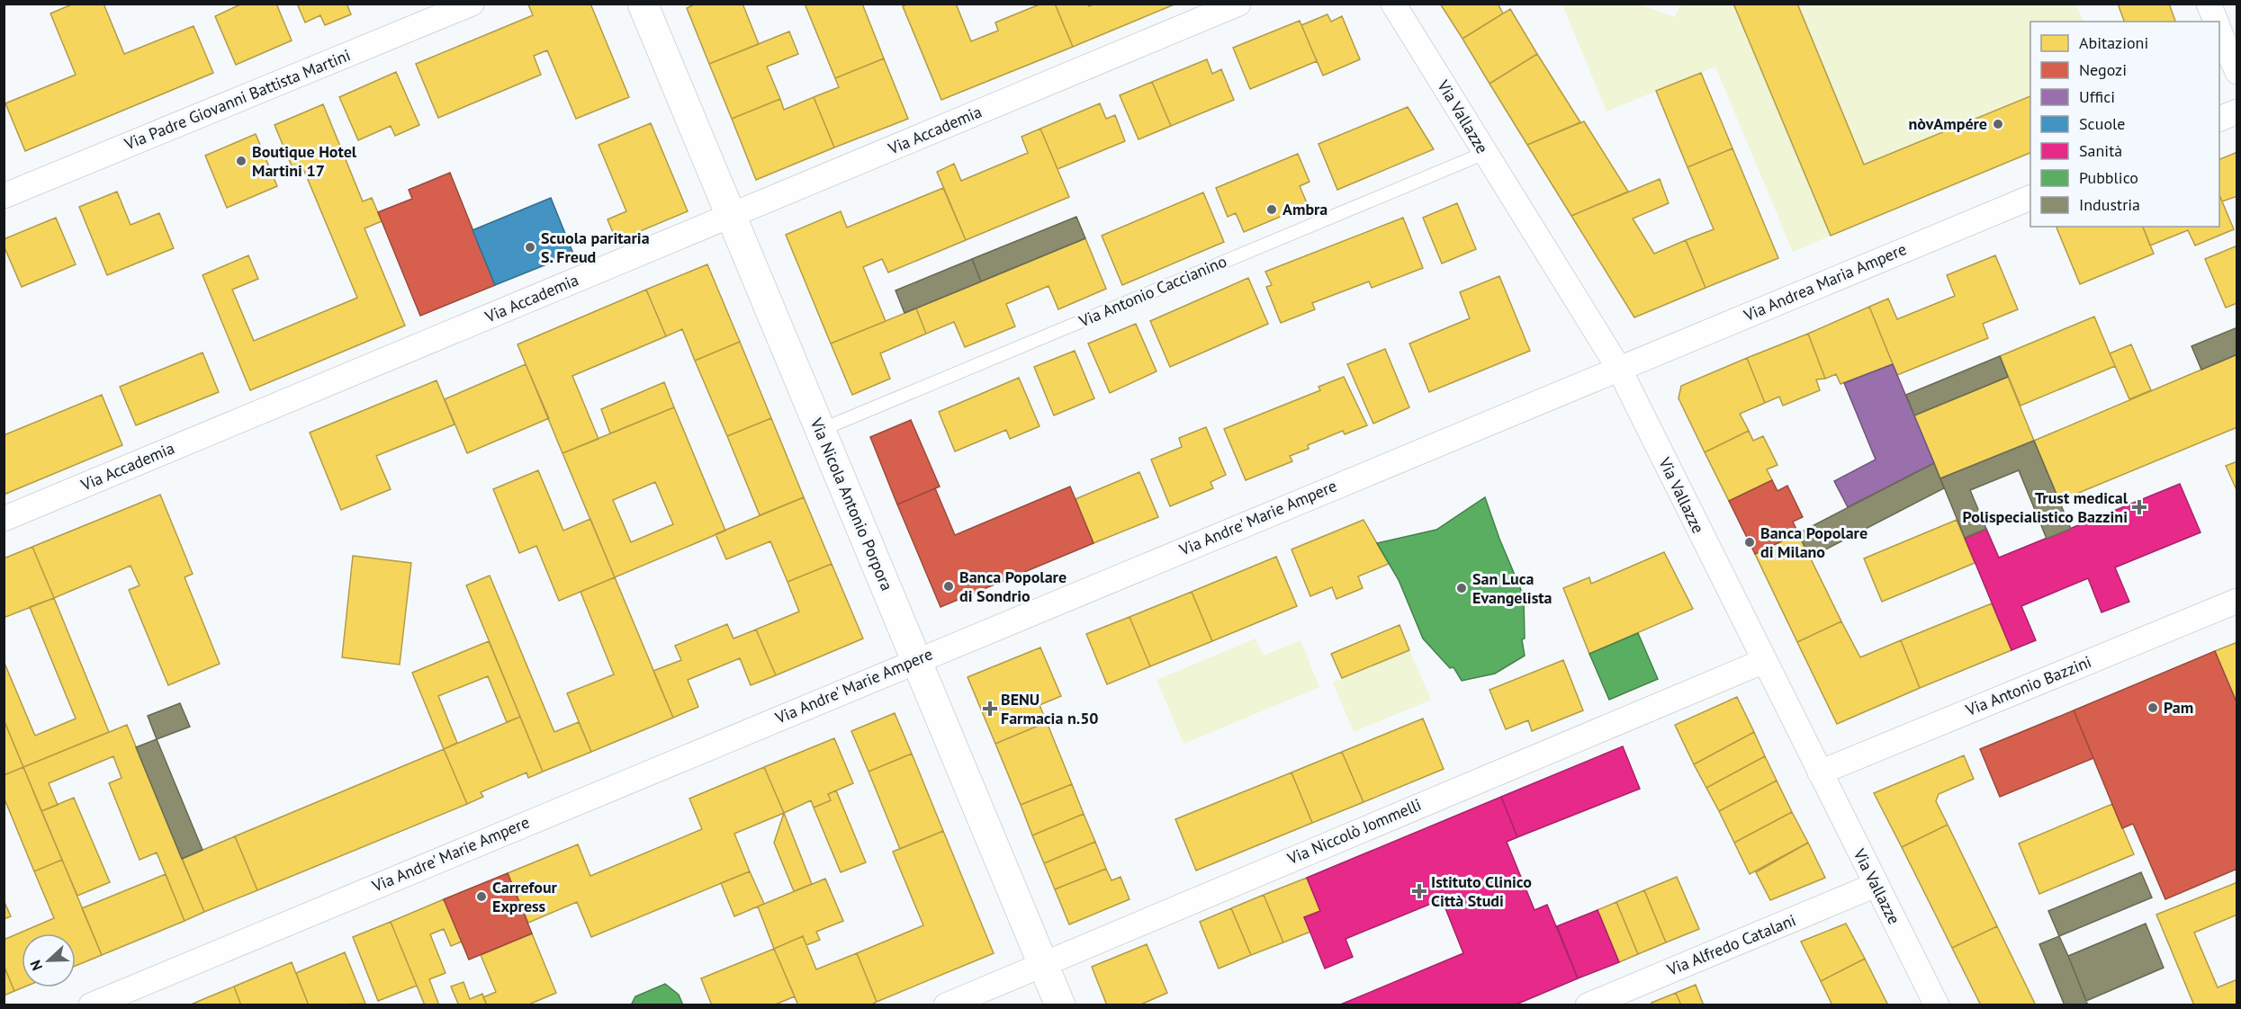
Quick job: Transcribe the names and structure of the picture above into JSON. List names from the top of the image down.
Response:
{
  "streets": {
    "main road": ["Via Nicola Antonio Porpora"],
    "street": [
      "Via Padre Giovanni Battista Martini",
      "Via Vallazze",
      "Via Accademia",
      "Via Andrea Maria Ampere",
      "Via Andre' Marie Ampere",
      "Via Antonio Bazzini",
      "Via Niccolò Jommelli",
      "Via Alfredo Catalani"
    ],
    "lane": ["Via Antonio Caccianino"]
  },
  "crossings": [
    ["Via Vallazze", "Via Andrea Maria Ampere"],
    ["Via Vallazze", "Via Antonio Caccianino"],
    ["Via Vallazze", "Via Andre' Marie Ampere"],
    ["Via Vallazze", "Via Antonio Bazzini"],
    ["Via Vallazze", "Via Niccolò Jommelli"],
    ["Via Vallazze", "Via Alfredo Catalani"],
    ["Via Accademia", "Via Nicola Antonio Porpora"],
    ["Via Andrea Maria Ampere", "Via Andre' Marie Ampere"],
    ["Via Antonio Caccianino", "Via Nicola Antonio Porpora"],
    ["Via Nicola Antonio Porpora", "Via Andre' Marie Ampere"],
    ["Via Nicola Antonio Porpora", "Via Niccolò Jommelli"]
  ],
  "places": {
    "other": [
      "nòvAmpére",
      "Boutique Hotel Martini 17",
      "Ambra",
      "Scuola paritaria S. Freud",
      "Banca Popolare di Milano",
      "Banca Popolare di Sondrio",
      "San Luca Evangelista",
      "Pam",
      "Carrefour Express"
    ],
    "health": ["Trust medical Polispecialistico Bazzini", "BENU Farmacia n.50", "Istituto Clinico Città Studi"]
  },
  "legend": [
    "Abitazioni",
    "Negozi",
    "Uffici",
    "Scuole",
    "Sanità",
    "Pubblico",
    "Industria"
  ],
  "north": "left"
}
